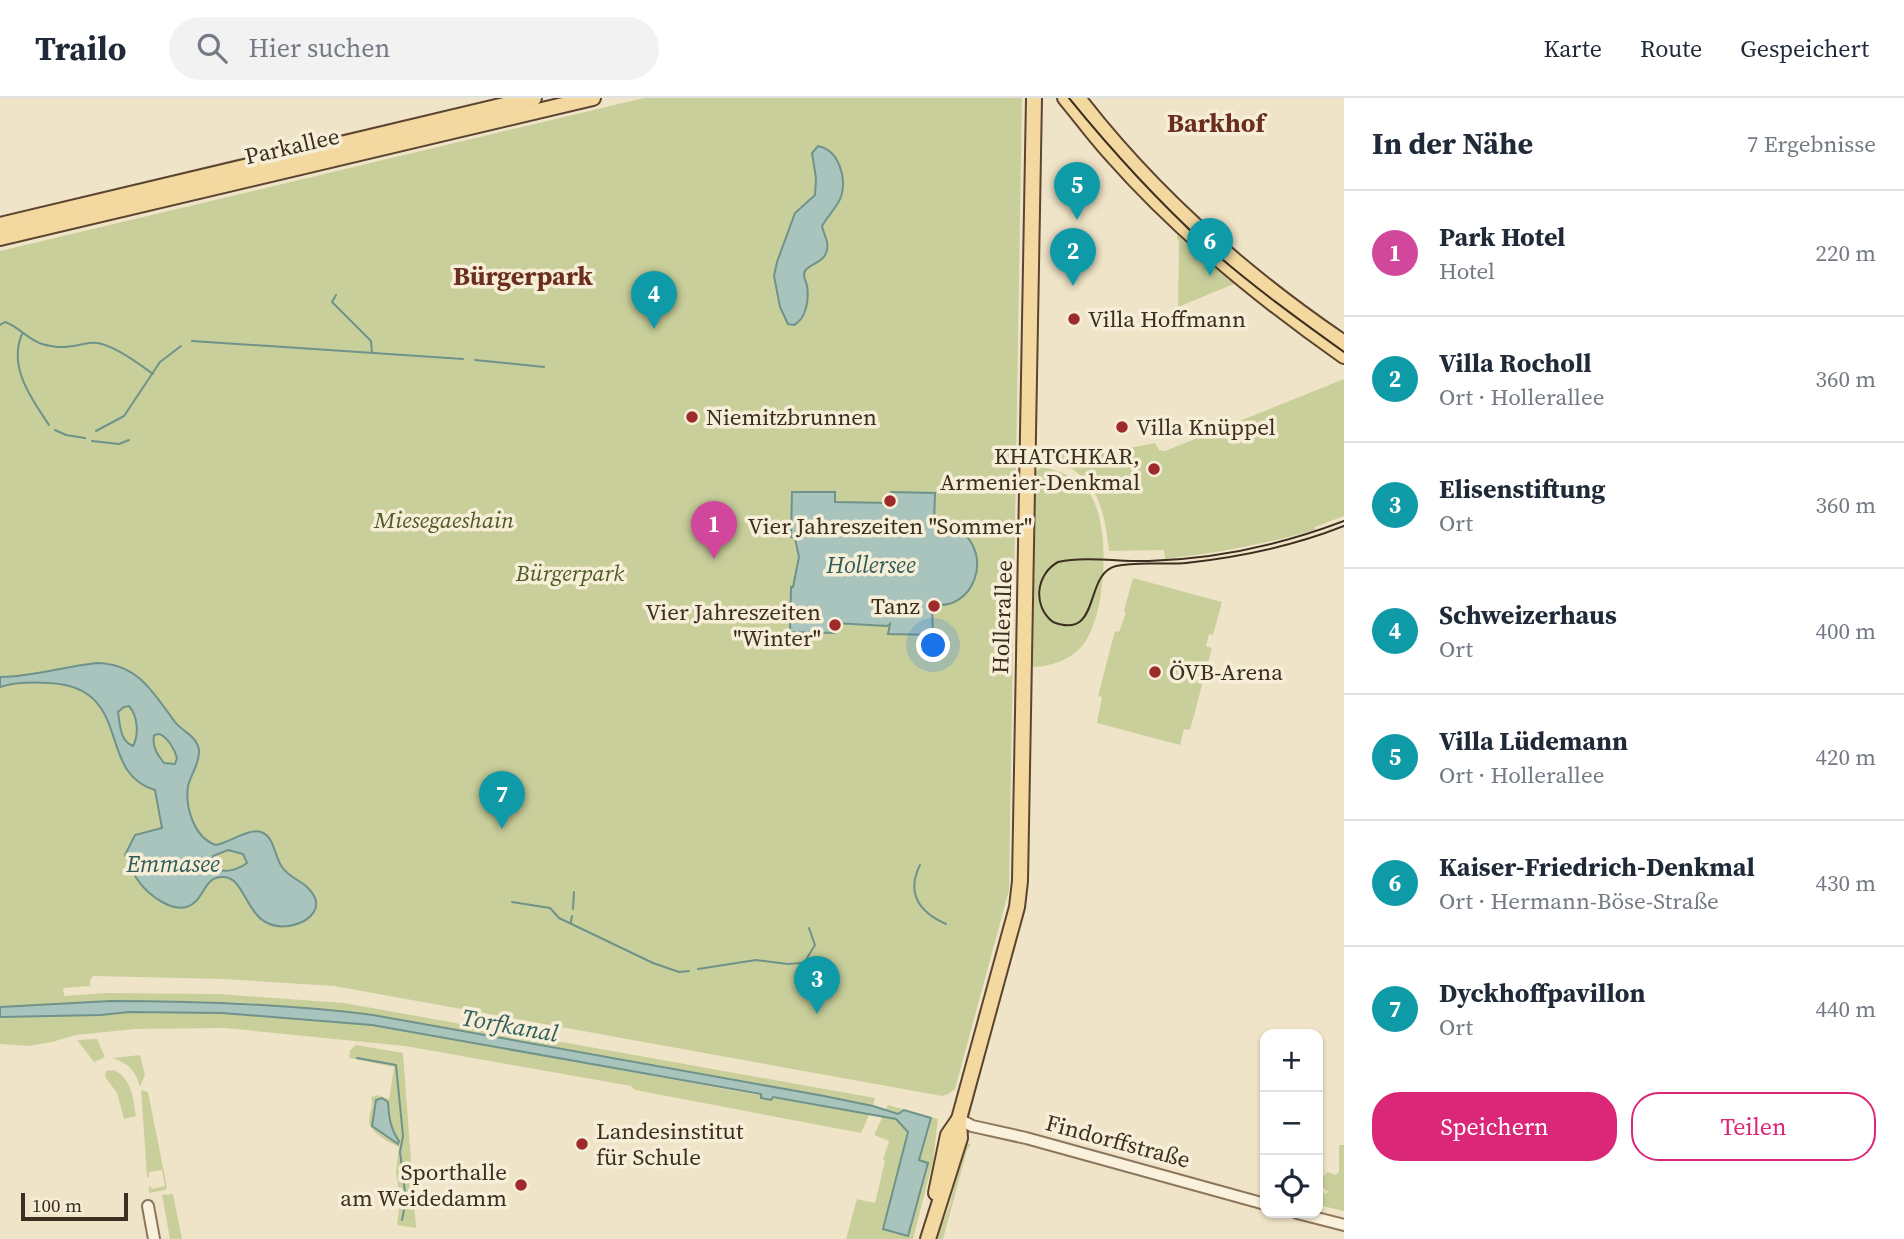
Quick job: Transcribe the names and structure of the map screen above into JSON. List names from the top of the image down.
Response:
{
  "streets": {
    "main road": ["Parkallee", "Hollerallee"],
    "street": ["Findorffstraße"]
  },
  "crossings": [
    ["Hollerallee", "Findorffstraße"]
  ],
  "districts": ["Barkhof", "Bürgerpark"],
  "water": ["Hollersee", "Emmasee", "Torfkanal"],
  "parks": ["Miesegaeshain", "Bürgerpark"],
  "places": [
    "Villa Hoffmann",
    "Niemitzbrunnen",
    "Villa Knüppel",
    "KHATCHKAR, Armenier-Denkmal",
    "Vier Jahreszeiten \"Sommer\"",
    "Tanz",
    "Vier Jahreszeiten \"Winter\"",
    "ÖVB-Arena",
    "Landesinstitut für Schule",
    "Sporthalle am Weidedamm"
  ],
  "scale_bar": "100 m",
  "page": {
    "header": "Trailo",
    "search": "Hier suchen",
    "nav": ["Karte", "Route", "Gespeichert"],
    "heading": ["In der Nähe", "7 Ergebnisse"],
    "pins": [
      "5",
      "6",
      "2",
      "4",
      "1",
      "7",
      "3"
    ],
    "list": [
      {
        "mark": "1",
        "name": "Park Hotel",
        "note": "Hotel",
        "value": "220 m"
      },
      {
        "mark": "2",
        "name": "Villa Rocholl",
        "note": "Ort · Hollerallee",
        "value": "360 m"
      },
      {
        "mark": "3",
        "name": "Elisenstiftung",
        "note": "Ort",
        "value": "360 m"
      },
      {
        "mark": "4",
        "name": "Schweizerhaus",
        "note": "Ort",
        "value": "400 m"
      },
      {
        "mark": "5",
        "name": "Villa Lüdemann",
        "note": "Ort · Hollerallee",
        "value": "420 m"
      },
      {
        "mark": "6",
        "name": "Kaiser-Friedrich-Denkmal",
        "note": "Ort · Hermann-Böse-Straße",
        "value": "430 m"
      },
      {
        "mark": "7",
        "name": "Dyckhoffpavillon",
        "note": "Ort",
        "value": "440 m"
      }
    ],
    "map_buttons": ["+", "−"],
    "buttons": ["Speichern", "Teilen"],
    "scale": "100 m"
  }
}
